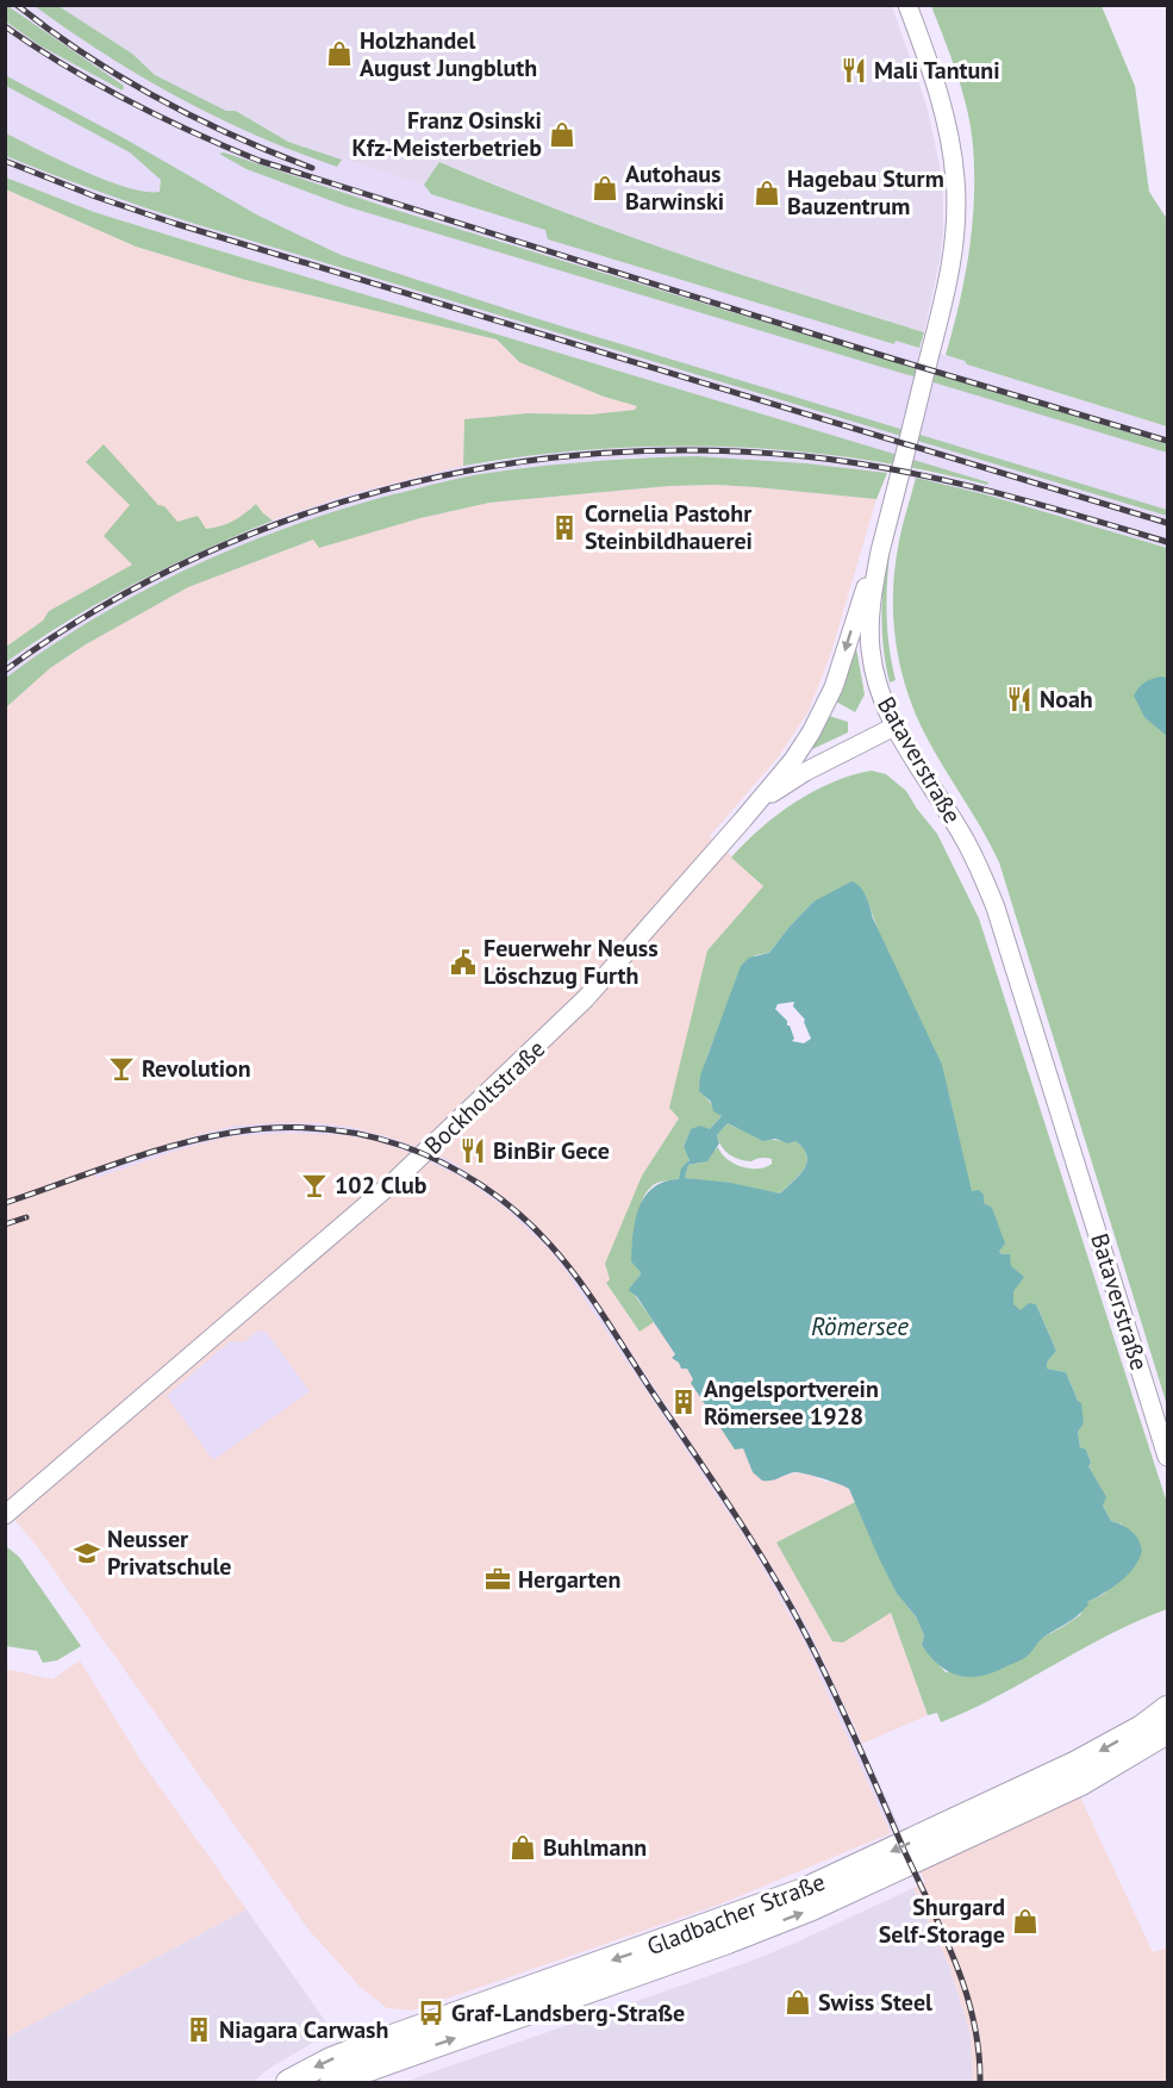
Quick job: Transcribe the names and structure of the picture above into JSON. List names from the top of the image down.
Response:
{
  "streets": {
    "main road": ["Gladbacher Straße"],
    "street": ["Bataverstraße", "Bockholtstraße"]
  },
  "crossings": [
    ["Bataverstraße", "Bockholtstraße"]
  ],
  "water": ["Römersee"],
  "places": {
    "shop": [
      "Holzhandel August Jungbluth",
      "Franz Osinski Kfz-Meisterbetrieb",
      "Autohaus Barwinski",
      "Hagebau Sturm Bauzentrum",
      "Buhlmann",
      "Shurgard Self-Storage",
      "Swiss Steel"
    ],
    "restaurant": ["Mali Tantuni", "Noah", "BinBir Gece"],
    "building": ["Cornelia Pastohr Steinbildhauerei", "Angelsportverein Römersee 1928", "Niagara Carwash"],
    "public building": ["Feuerwehr Neuss Löschzug Furth"],
    "bar": ["Revolution", "102 Club"],
    "school or university": ["Neusser Privatschule"],
    "office": ["Hergarten"],
    "bus stop": ["Graf-Landsberg-Straße"]
  }
}
